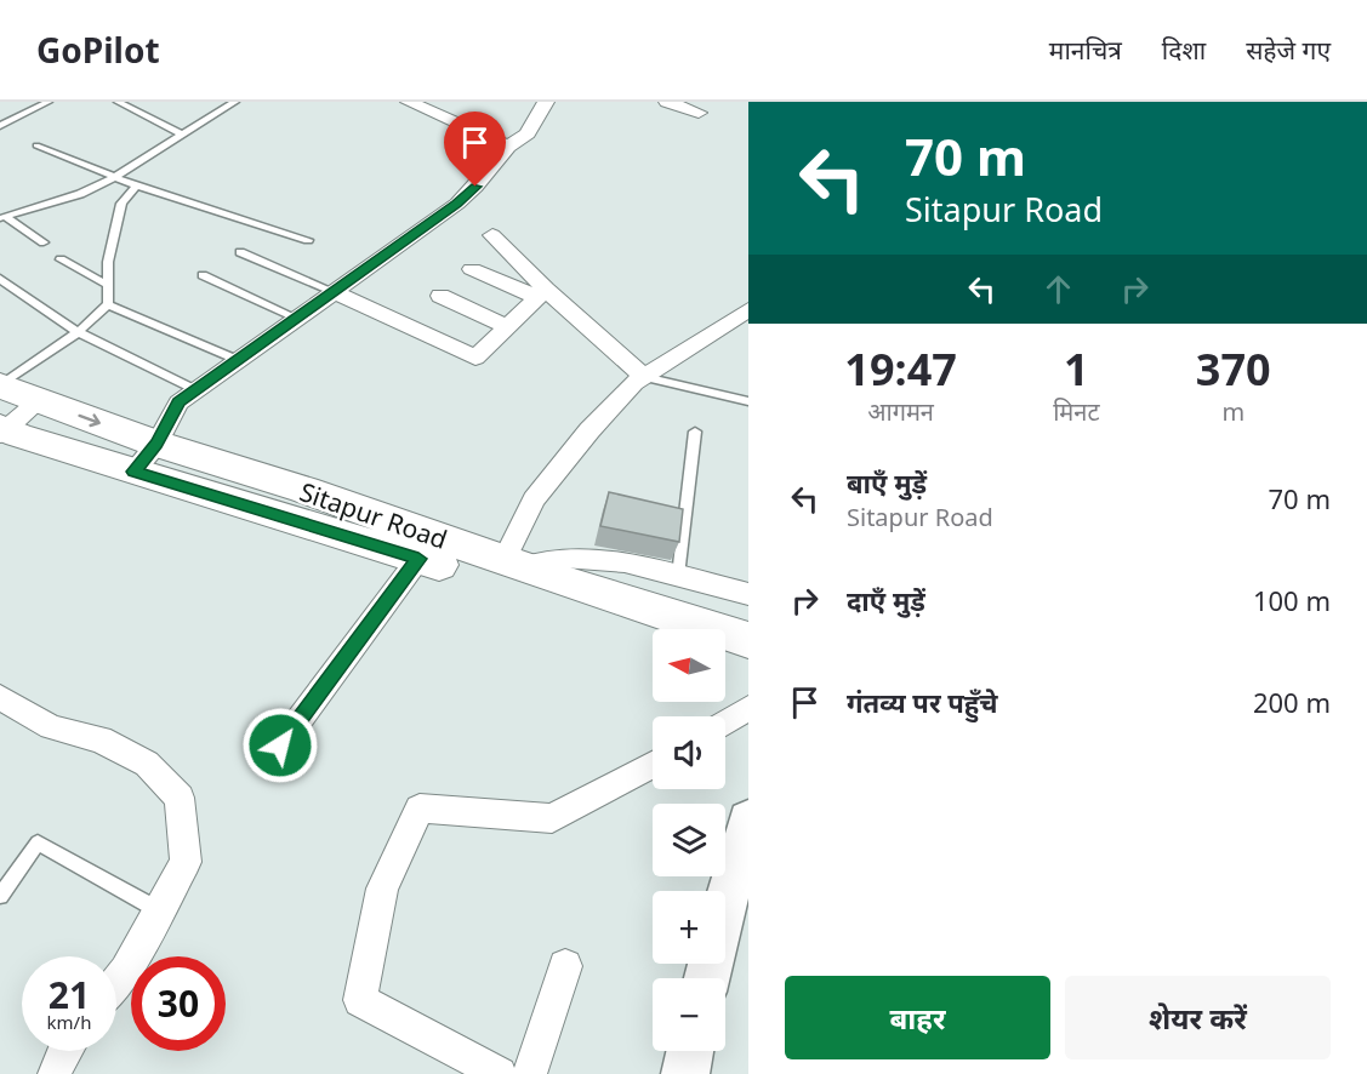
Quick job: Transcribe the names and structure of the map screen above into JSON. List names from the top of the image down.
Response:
{
  "streets": {
    "main road": ["Sitapur Road"]
  },
  "north": "left",
  "page": {
    "header": "GoPilot",
    "nav": ["मानचित्र", "दिशा", "सहेजे गए"],
    "turn": ["70 m", "Sitapur Road"],
    "eta": [
      "19:47",
      "आगमन",
      "1",
      "मिनट",
      "370",
      "m"
    ],
    "list": [
      {
        "name": "बाएँ मुड़ें",
        "note": "Sitapur Road",
        "value": "70 m"
      },
      {
        "name": "दाएँ मुड़ें",
        "value": "100 m"
      },
      {
        "name": "गंतव्य पर पहुँचे",
        "value": "200 m"
      }
    ],
    "map_buttons": ["+", "−"],
    "speed": "21 km/h",
    "limit": "30",
    "buttons": ["बाहर", "शेयर करें"]
  }
}
